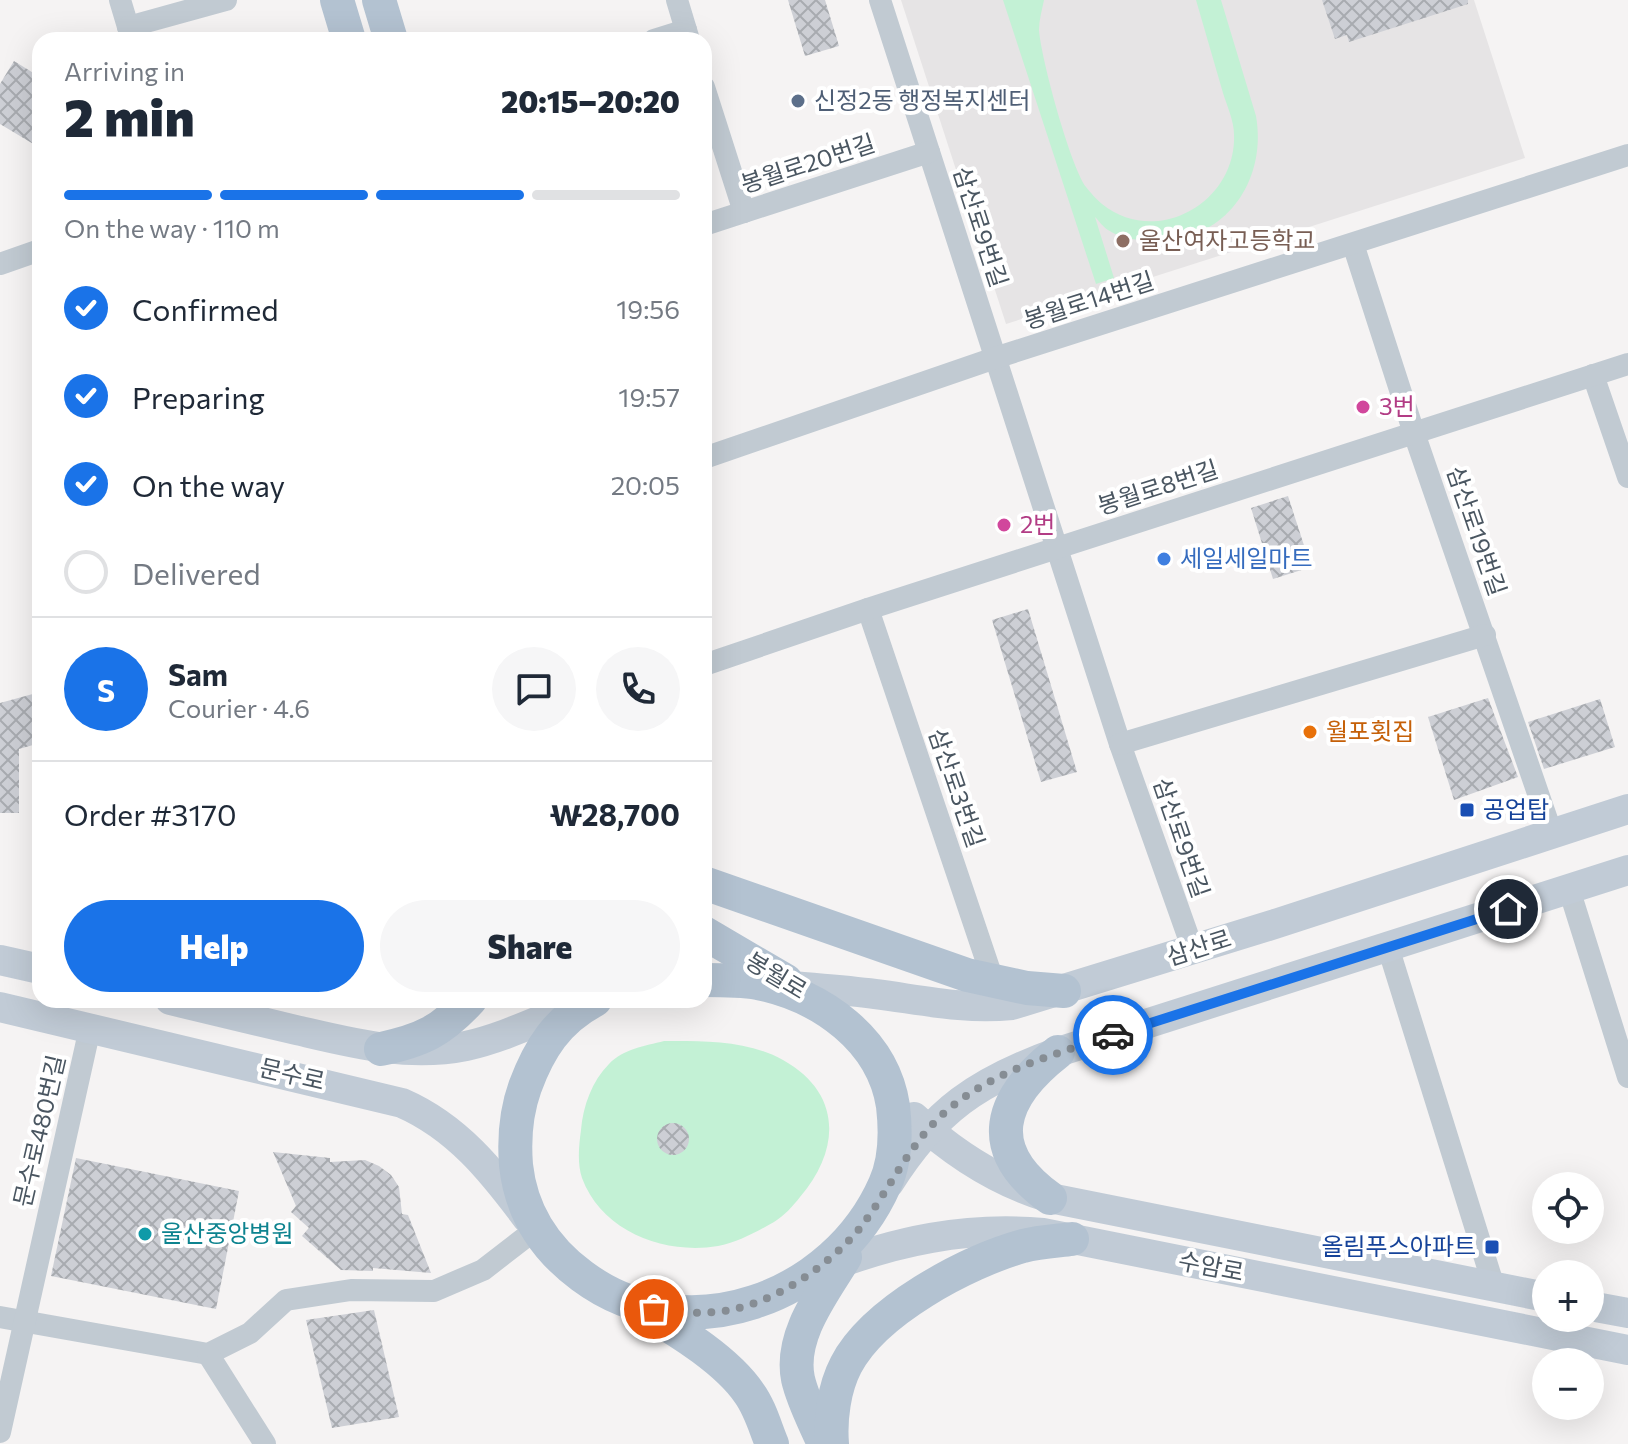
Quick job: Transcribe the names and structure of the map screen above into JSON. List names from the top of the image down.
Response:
{
  "streets": {
    "main road": [
      "삼산로",
      "봉월로",
      "문수로",
      "수암로"
    ],
    "street": [
      "봉월로20번길",
      "삼산로9번길",
      "봉월로14번길",
      "봉월로8번길",
      "삼산로19번길",
      "삼산로3번길",
      "문수로480번길"
    ]
  },
  "crossings": [
    ["봉월로20번길", "삼산로9번길"],
    ["삼산로9번길", "봉월로14번길"],
    ["삼산로9번길", "봉월로8번길"],
    ["삼산로9번길", "삼산로"],
    ["봉월로14번길", "삼산로19번길"],
    ["봉월로8번길", "삼산로19번길"],
    ["봉월로8번길", "삼산로3번길"],
    ["삼산로19번길", "삼산로"],
    ["삼산로", "봉월로"],
    ["문수로", "문수로480번길"]
  ],
  "places": {
    "other": [
      "신정2동 행정복지센터",
      "울산여자고등학교",
      "3번",
      "2번",
      "세일세일마트",
      "월포횟집",
      "울산중앙병원"
    ],
    "transit": ["공업탑", "올림푸스아파트"]
  },
  "page": {
    "heading": ["2 min", "Arriving in", "20:15–20:20"],
    "panel": [
      "Sam",
      "Courier · 4.6",
      "Order #3170",
      "₩28,700"
    ],
    "bar": "On the way · 110 m",
    "list": [
      ["Confirmed", "19:56"],
      ["Preparing", "19:57"],
      ["On the way", "20:05"],
      "Delivered"
    ],
    "round": "S",
    "buttons": ["Help", "Share"],
    "map_buttons": ["+", "−"]
  }
}
